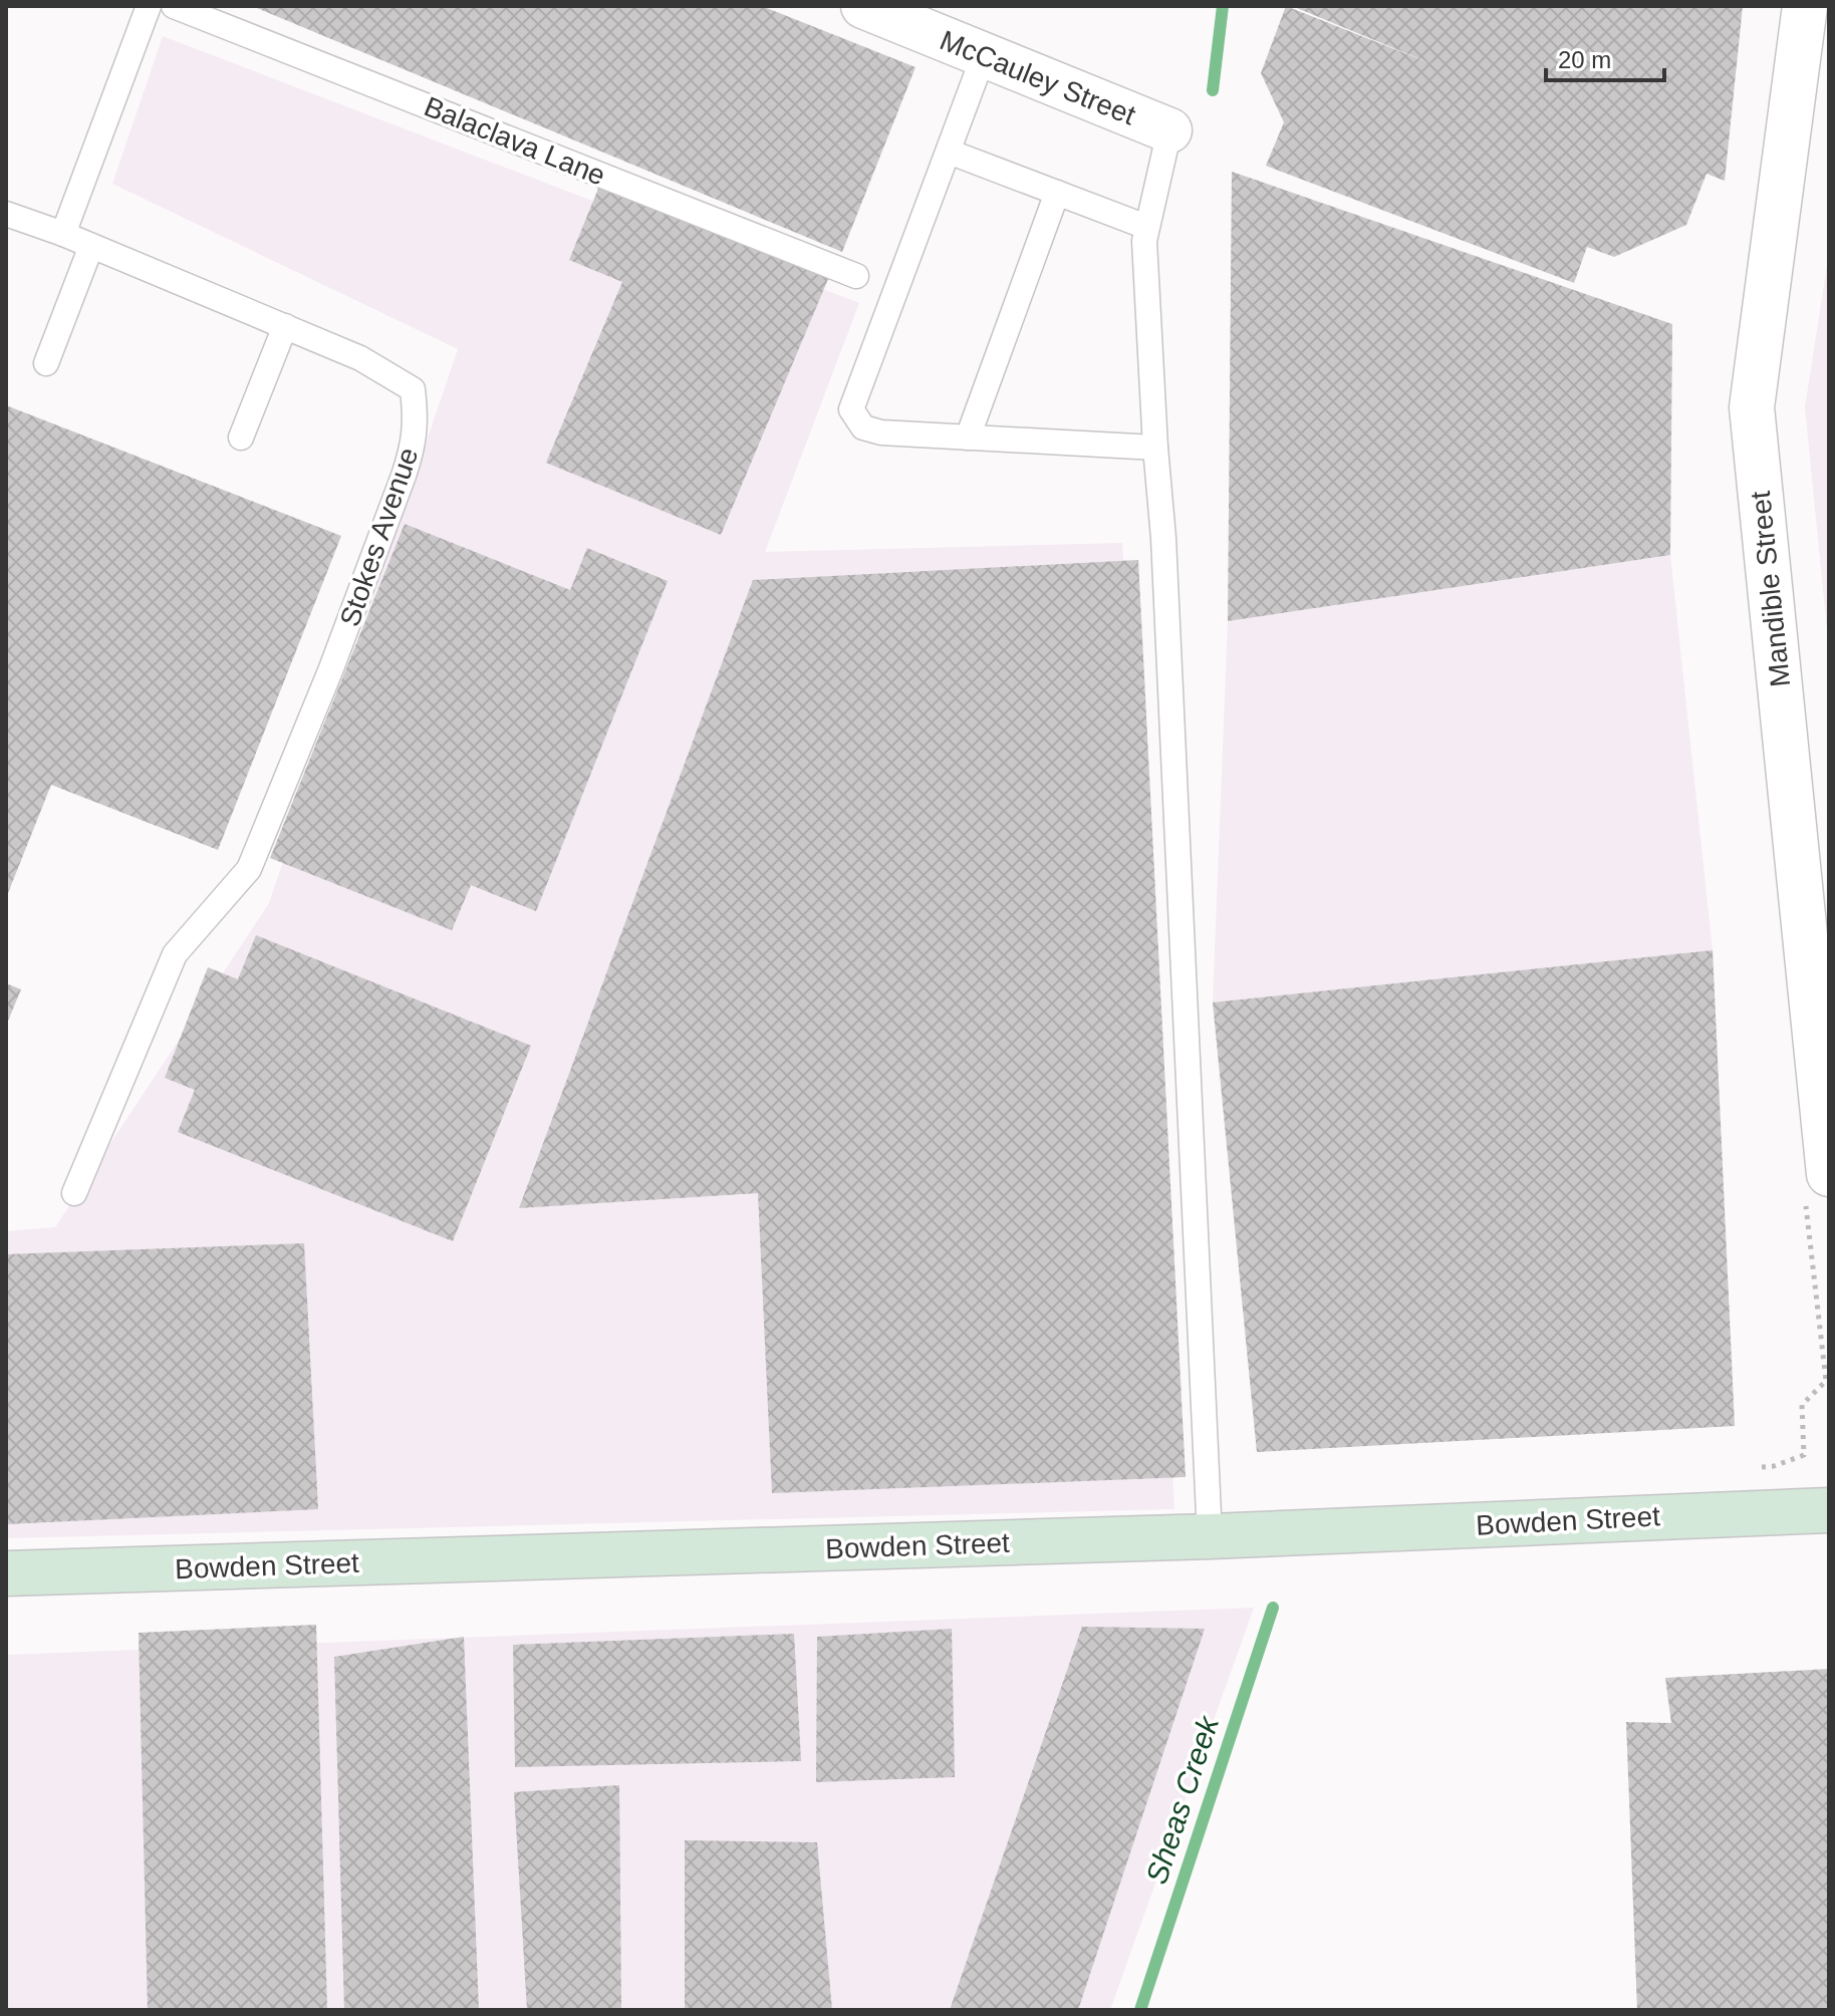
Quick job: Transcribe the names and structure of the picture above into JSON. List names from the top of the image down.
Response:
{
  "streets": {
    "street": ["McCauley Street", "Mandible Street", "Bowden Street"],
    "lane": ["Balaclava Lane", "Stokes Avenue"]
  },
  "water": ["Sheas Creek"],
  "scale_bar": "20 m"
}
